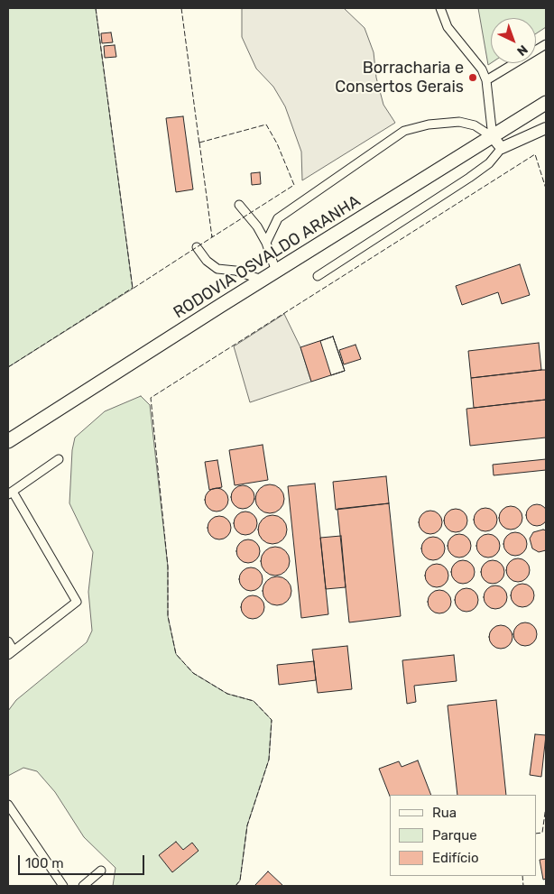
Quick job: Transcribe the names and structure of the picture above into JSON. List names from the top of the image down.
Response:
{
  "streets": {
    "highway": ["RODOVIA OSVALDO ARANHA"]
  },
  "places": ["Borracharia e Consertos Gerais"],
  "legend": ["Rua", "Parque", "Edifício"],
  "scale_bar": "100 m",
  "north": "bottom right"
}
